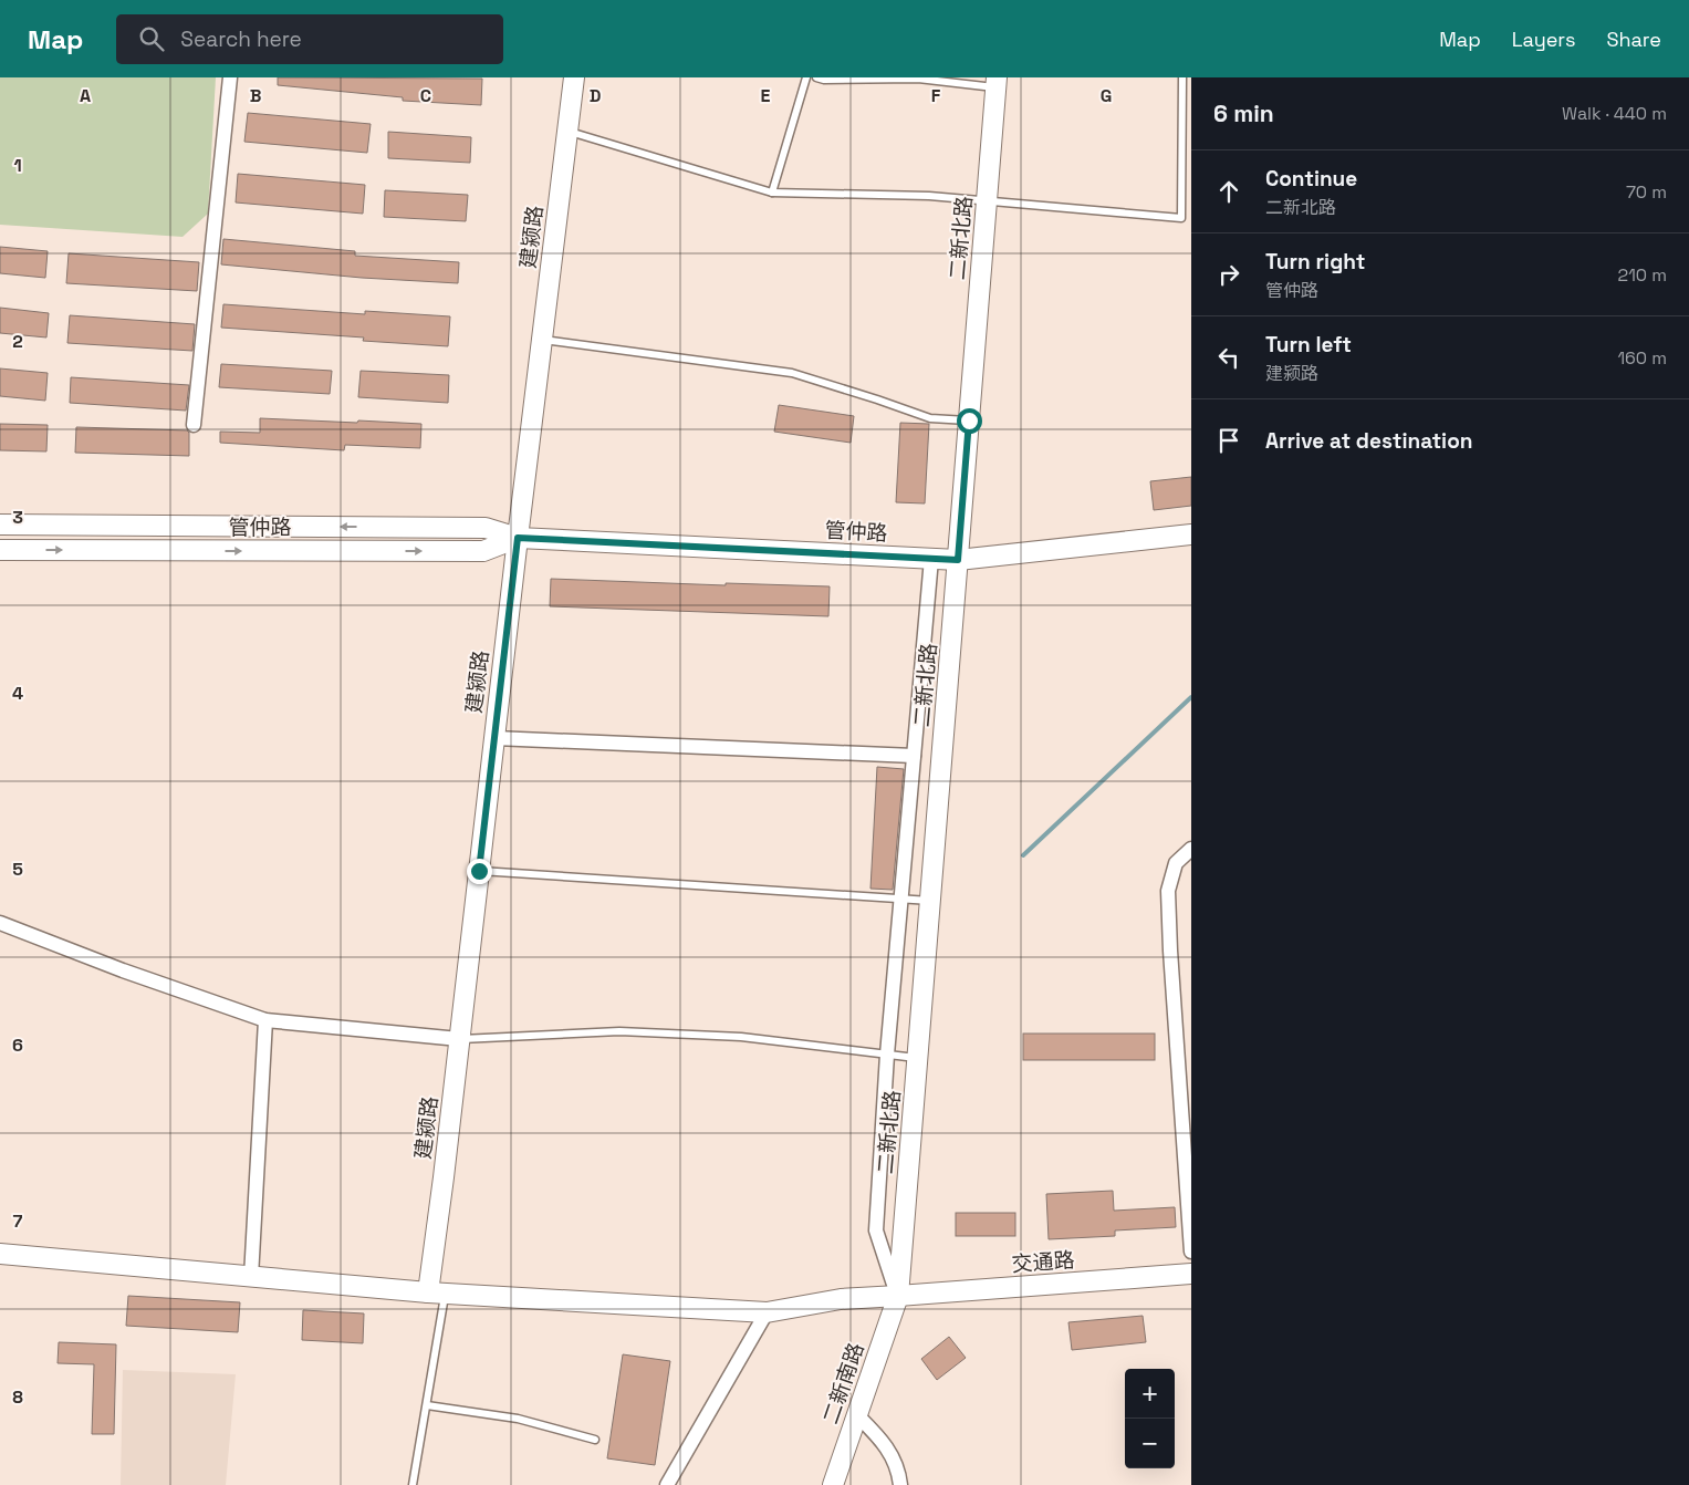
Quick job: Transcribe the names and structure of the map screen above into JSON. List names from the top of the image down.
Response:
{
  "streets": {
    "street": [
      "建颍路",
      "二新北路",
      "管仲路",
      "交通路",
      "二新南路"
    ]
  },
  "crossings": [
    ["建颍路", "管仲路"],
    ["建颍路", "交通路"],
    ["二新北路", "管仲路"],
    ["二新北路", "交通路"],
    ["二新北路", "二新南路"],
    ["交通路", "二新南路"]
  ],
  "page": {
    "header": "Map",
    "search": "Search here",
    "nav": ["Map", "Layers", "Share"],
    "heading": ["6 min", "Walk · 440 m"],
    "list": [
      ["Continue", "二新北路", "70 m"],
      ["Turn right", "管仲路", "210 m"],
      ["Turn left", "建颍路", "160 m"],
      "Arrive at destination"
    ],
    "map_buttons": ["+", "−"]
  },
  "grid": {
    "columns": [
      "A",
      "B",
      "C",
      "D",
      "E",
      "F",
      "G"
    ],
    "rows": [
      "1",
      "2",
      "3",
      "4",
      "5",
      "6",
      "7",
      "8"
    ]
  }
}
